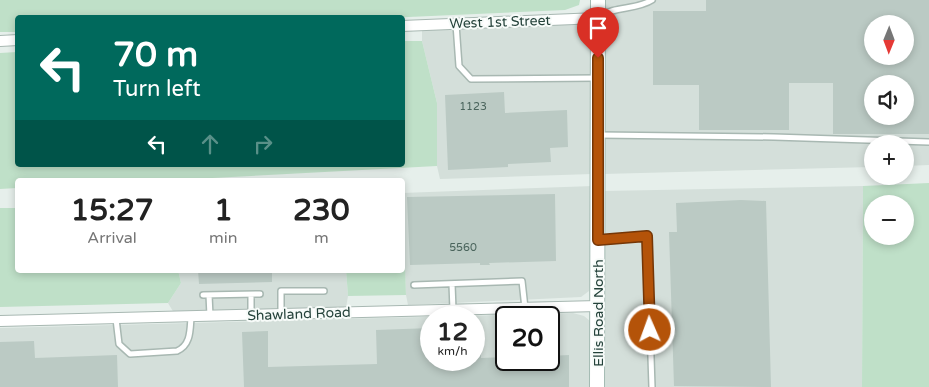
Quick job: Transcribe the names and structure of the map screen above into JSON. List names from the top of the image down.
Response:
{
  "streets": {
    "street": ["West 1st Street", "Ellis Road North", "Shawland Road"]
  },
  "crossings": [
    ["West 1st Street", "Ellis Road North"],
    ["Ellis Road North", "Shawland Road"]
  ],
  "house_numbers": ["1123", "5560"],
  "north": "bottom",
  "page": {
    "map_buttons": ["+", "−"],
    "turn": ["70 m", "Turn left"],
    "eta": [
      "15:27",
      "Arrival",
      "1",
      "min",
      "230",
      "m"
    ],
    "speed": "12 km/h",
    "limit": "20"
  }
}
